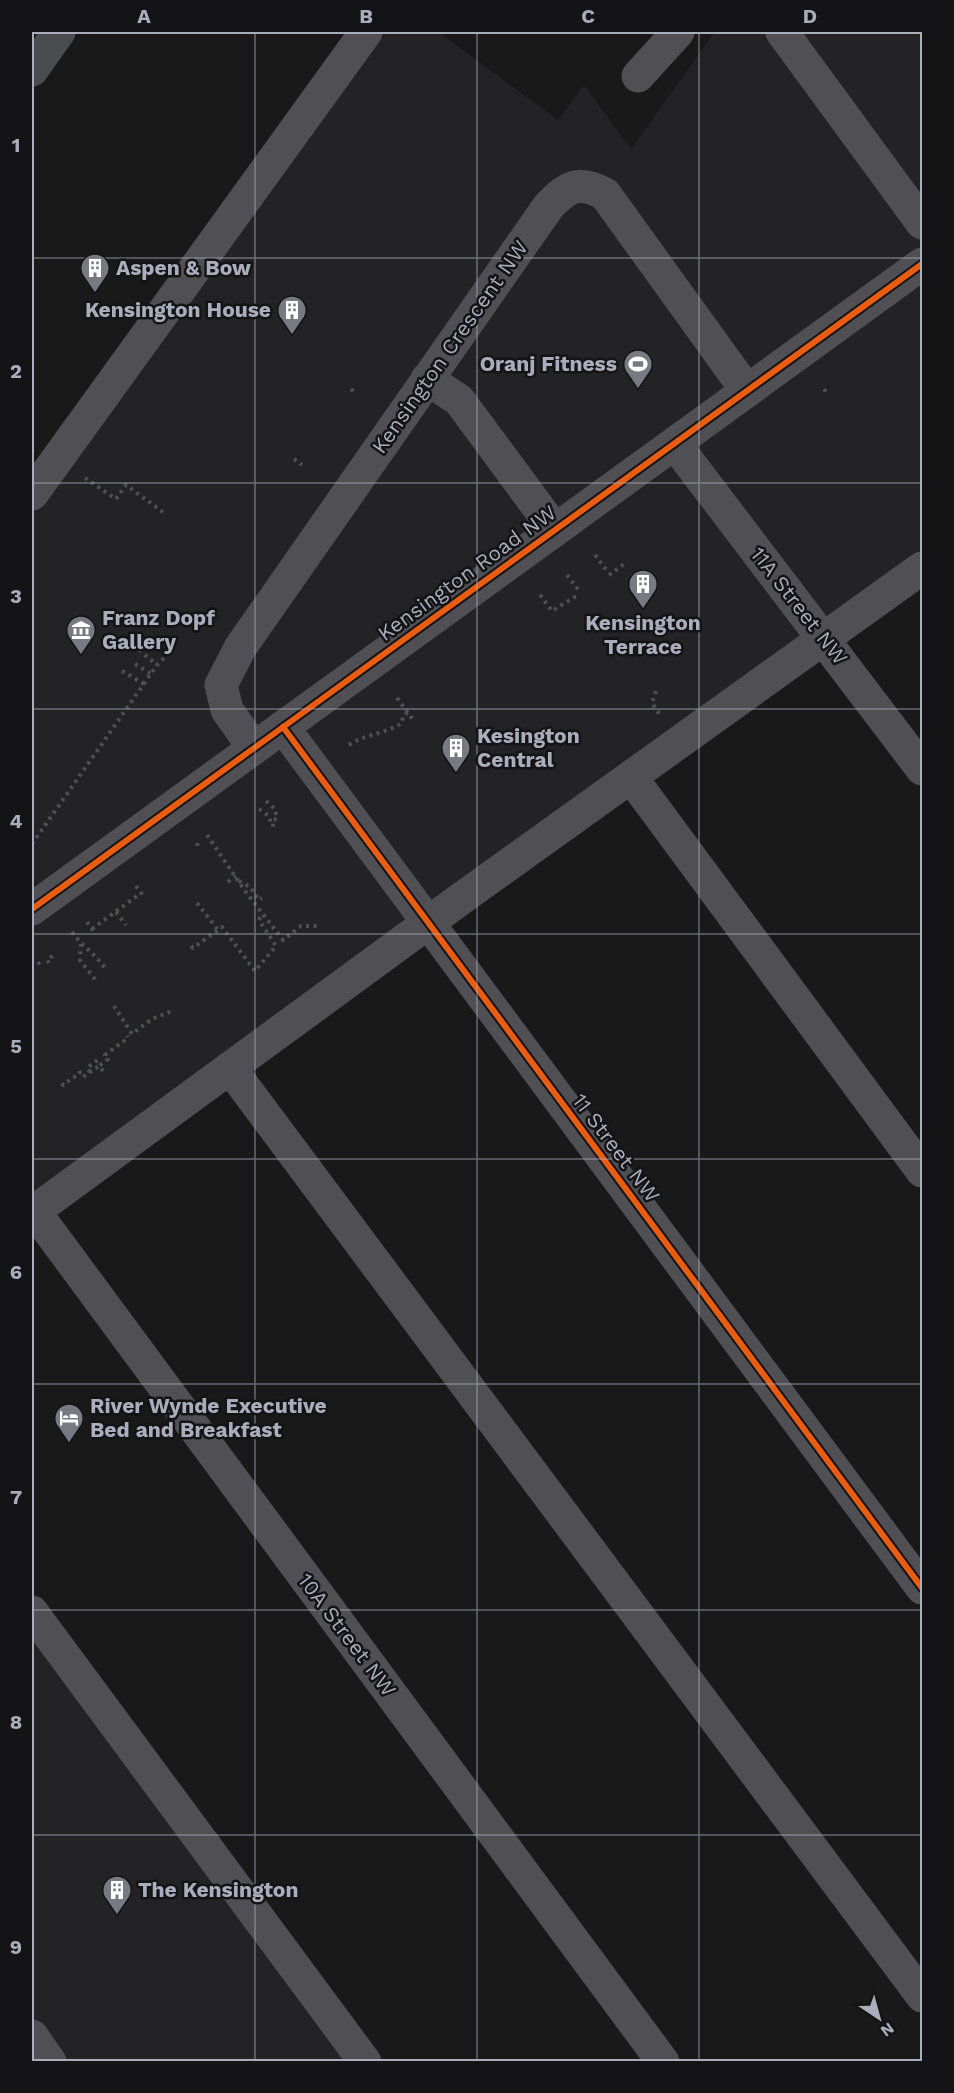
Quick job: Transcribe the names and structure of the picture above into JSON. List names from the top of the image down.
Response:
{
  "streets": {
    "street": [
      "Kensington Crescent NW",
      "Kensington Road NW",
      "11A Street NW",
      "11 Street NW",
      "10A Street NW"
    ]
  },
  "crossings": [
    ["Kensington Crescent NW", "Kensington Road NW"],
    ["Kensington Road NW", "11A Street NW"],
    ["Kensington Road NW", "11 Street NW"]
  ],
  "places": {
    "building": [
      "Aspen & Bow",
      "Kensington House",
      "Kensington Terrace",
      "Kesington Central",
      "The Kensington"
    ],
    "sports": ["Oranj Fitness"],
    "museum": ["Franz Dopf Gallery"],
    "hotel": ["River Wynde Executive Bed and Breakfast"]
  },
  "north": "bottom right",
  "grid": {
    "columns": [
      "A",
      "B",
      "C",
      "D"
    ],
    "rows": [
      "1",
      "2",
      "3",
      "4",
      "5",
      "6",
      "7",
      "8",
      "9"
    ]
  }
}
